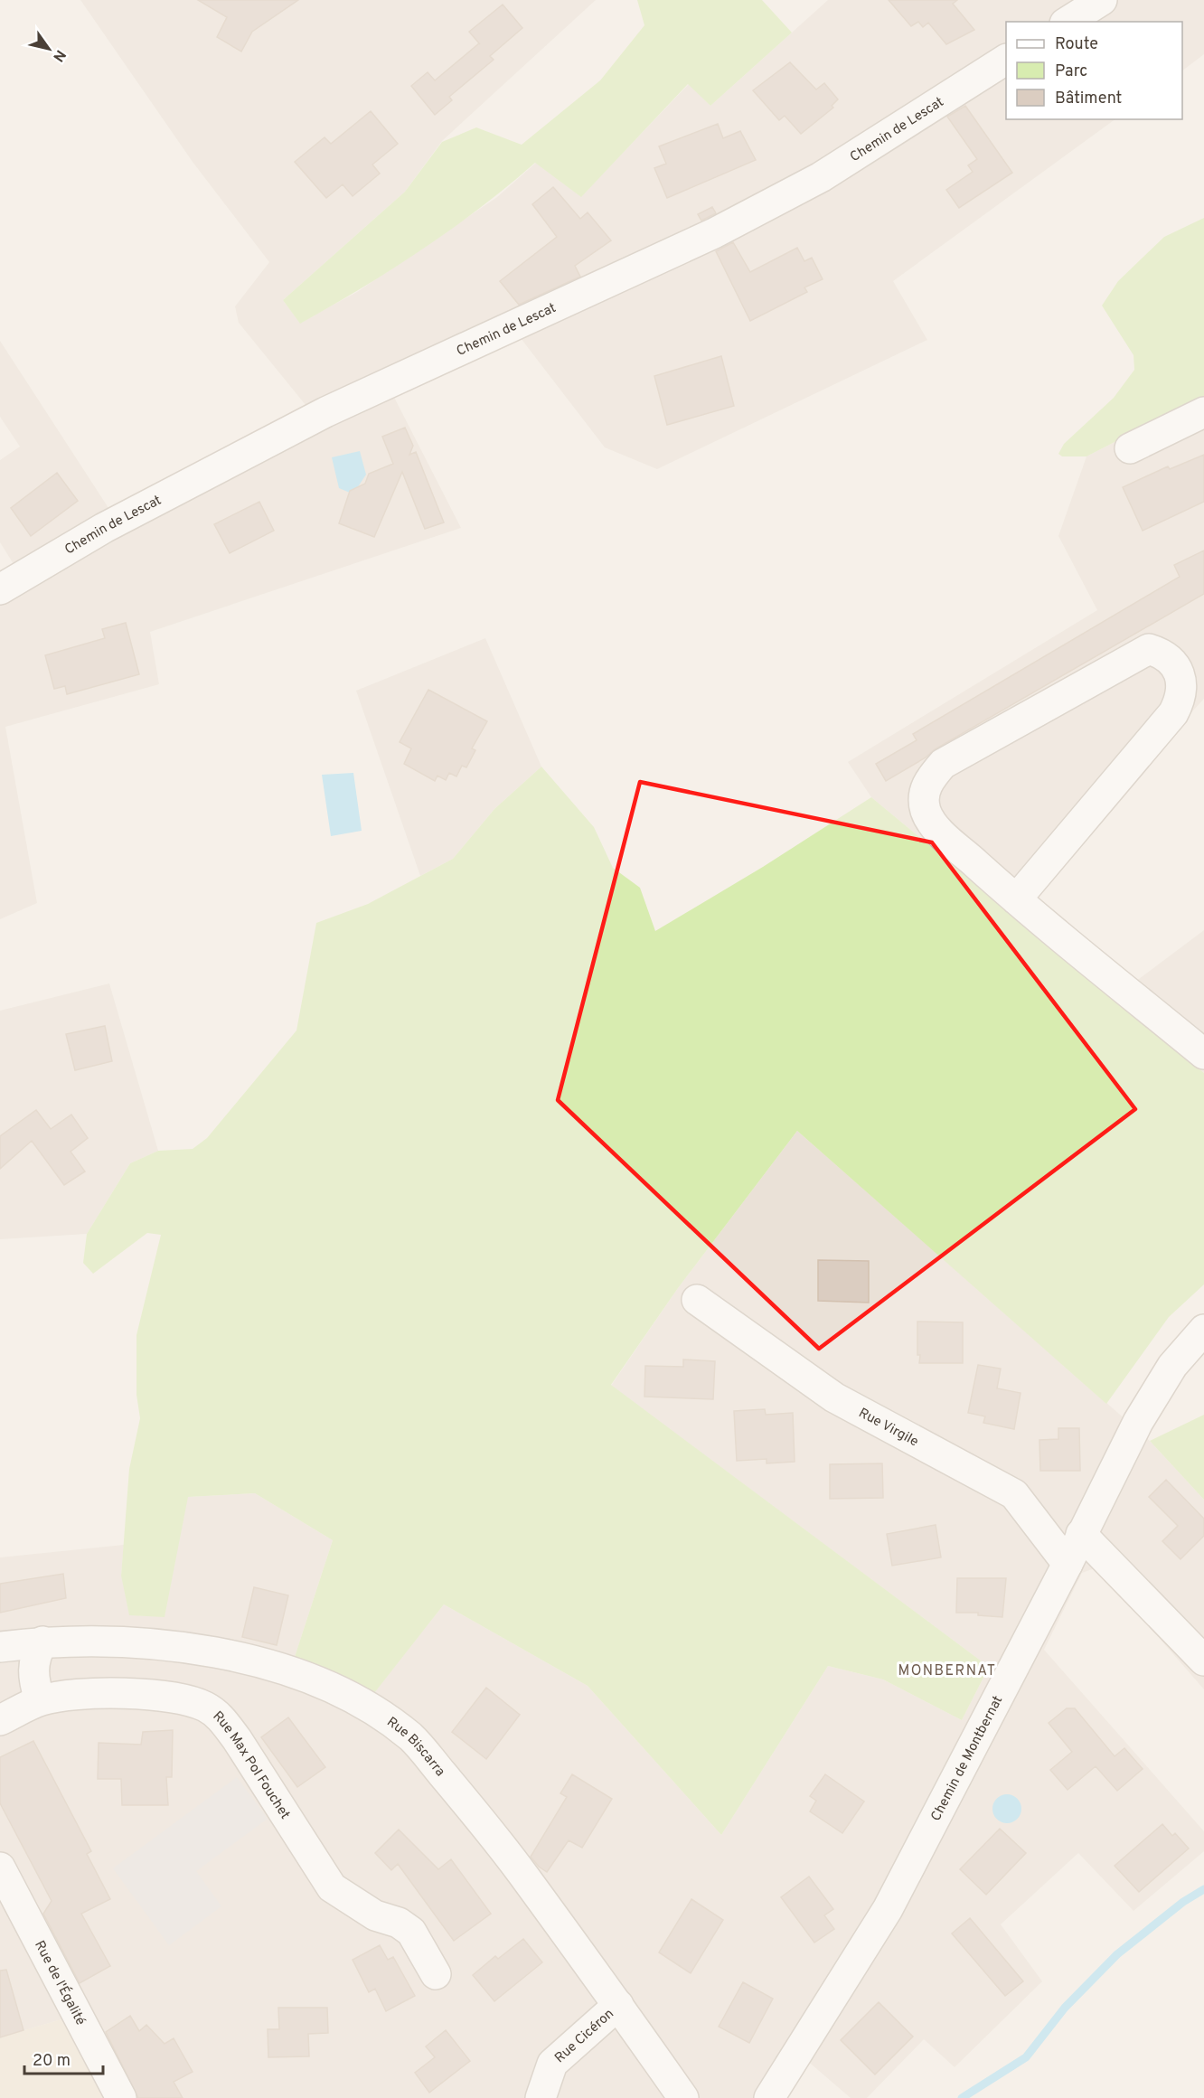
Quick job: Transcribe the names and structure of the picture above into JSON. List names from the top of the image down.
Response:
{
  "streets": {
    "street": [
      "Chemin de Lescat",
      "Rue Virgile",
      "Rue Biscarra",
      "Chemin de Montbernat",
      "Rue Max Pol Fouchet",
      "Rue de l'Égalité",
      "Rue Cicéron"
    ]
  },
  "crossings": [
    ["Rue Virgile", "Chemin de Montbernat"],
    ["Rue Biscarra", "Rue Cicéron"]
  ],
  "districts": ["MONBERNAT"],
  "legend": ["Route", "Parc", "Bâtiment"],
  "scale_bar": "20 m",
  "north": "bottom right"
}
